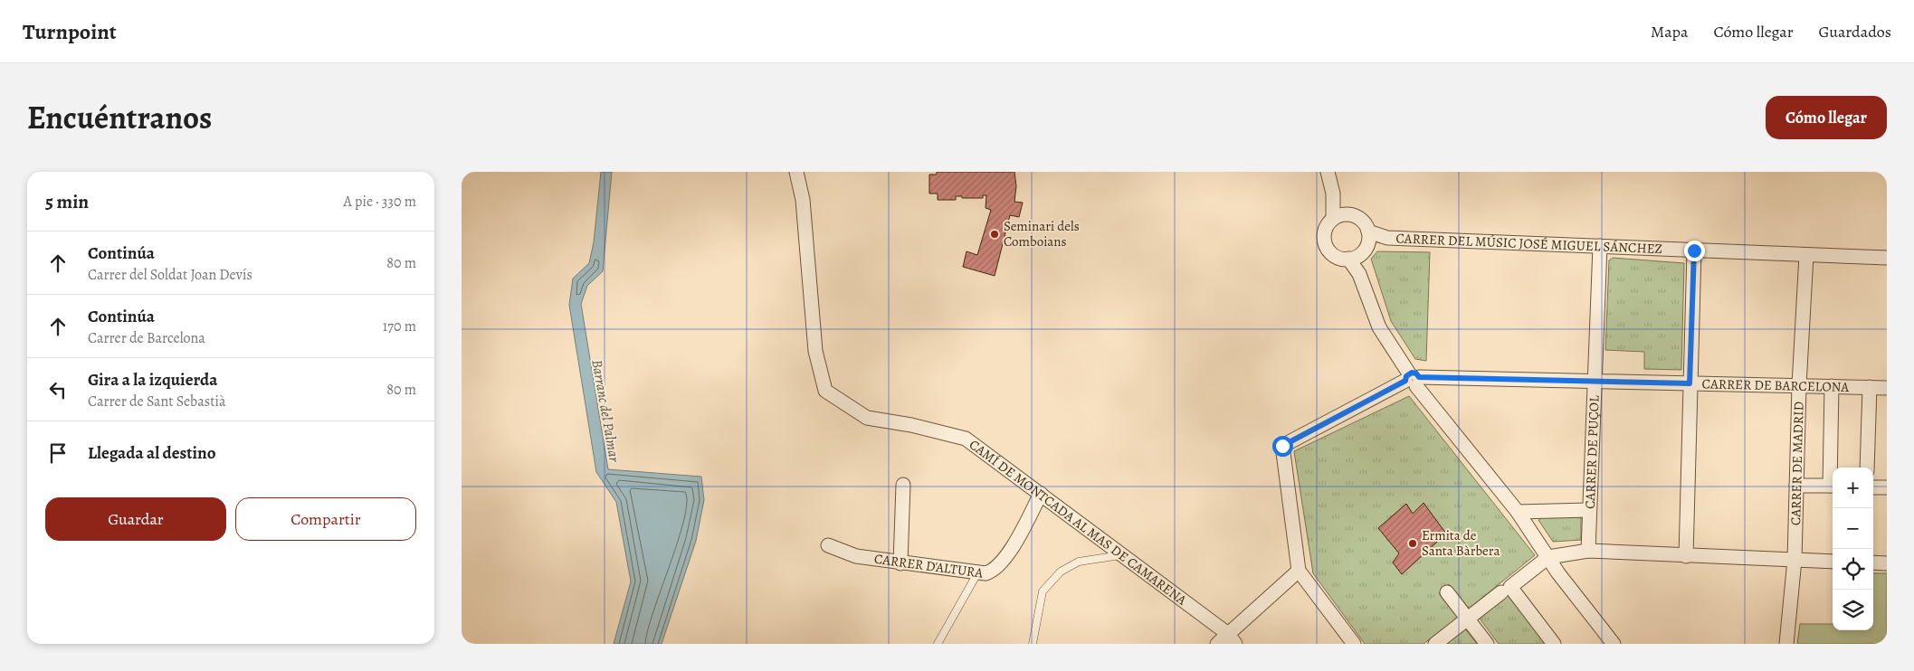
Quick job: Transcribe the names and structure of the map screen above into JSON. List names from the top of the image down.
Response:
{
  "streets": {
    "street": [
      "CARRER DEL MÚSIC JOSÉ MIGUEL SÁNCHEZ",
      "CARRER DE BARCELONA",
      "CARRER DE PUÇOL",
      "CARRER DE MADRID",
      "CAMÍ DE MONTCADA AL MAS DE CAMARENA",
      "CARRER D'ALTURA"
    ]
  },
  "crossings": [
    ["CARRER DEL MÚSIC JOSÉ MIGUEL SÁNCHEZ", "CARRER DE PUÇOL"],
    ["CARRER DEL MÚSIC JOSÉ MIGUEL SÁNCHEZ", "CARRER DE MADRID"],
    ["CARRER DE BARCELONA", "CARRER DE PUÇOL"],
    ["CARRER DE BARCELONA", "CARRER DE MADRID"],
    ["CAMÍ DE MONTCADA AL MAS DE CAMARENA", "CARRER D'ALTURA"]
  ],
  "water": ["Barranc del Palmar"],
  "places": ["Seminari dels Comboians", "Ermita de Santa Bàrbera"],
  "page": {
    "header": "Turnpoint",
    "nav": ["Mapa", "Cómo llegar", "Guardados"],
    "title": "Encuéntranos",
    "buttons": [
      "Cómo llegar",
      ["Guardar", "Compartir"]
    ],
    "heading": ["5 min", "A pie · 330 m"],
    "list": [
      ["Continúa", "Carrer del Soldat Joan Devís", "80 m"],
      ["Continúa", "Carrer de Barcelona", "170 m"],
      ["Gira a la izquierda", "Carrer de Sant Sebastià", "80 m"],
      "Llegada al destino"
    ],
    "map_buttons": ["+", "−"]
  }
}
